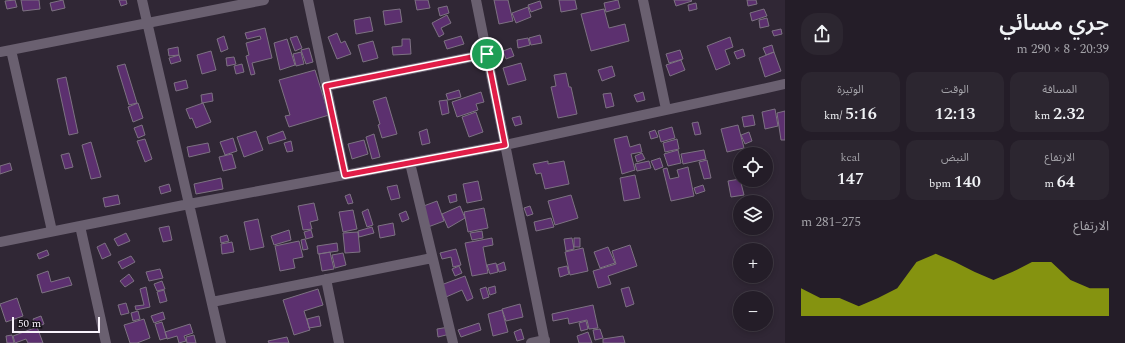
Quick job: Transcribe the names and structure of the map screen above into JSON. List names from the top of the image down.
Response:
{
  "scale_bar": "50 m",
  "page": {
    "heading": ["جري مسائي", "20:39 · 8 × 290 m"],
    "stats": [
      ["المسافة", "2.32 km"],
      ["الوقت", "12:13"],
      ["الوتيرة", "5:16 /km"],
      ["الارتفاع", "64 m"],
      ["النبض", "140 bpm"],
      ["kcal", "147"]
    ],
    "map_buttons": ["+", "−"],
    "chart": ["الارتفاع", "275–281 m"],
    "scale": "50 m"
  }
}
